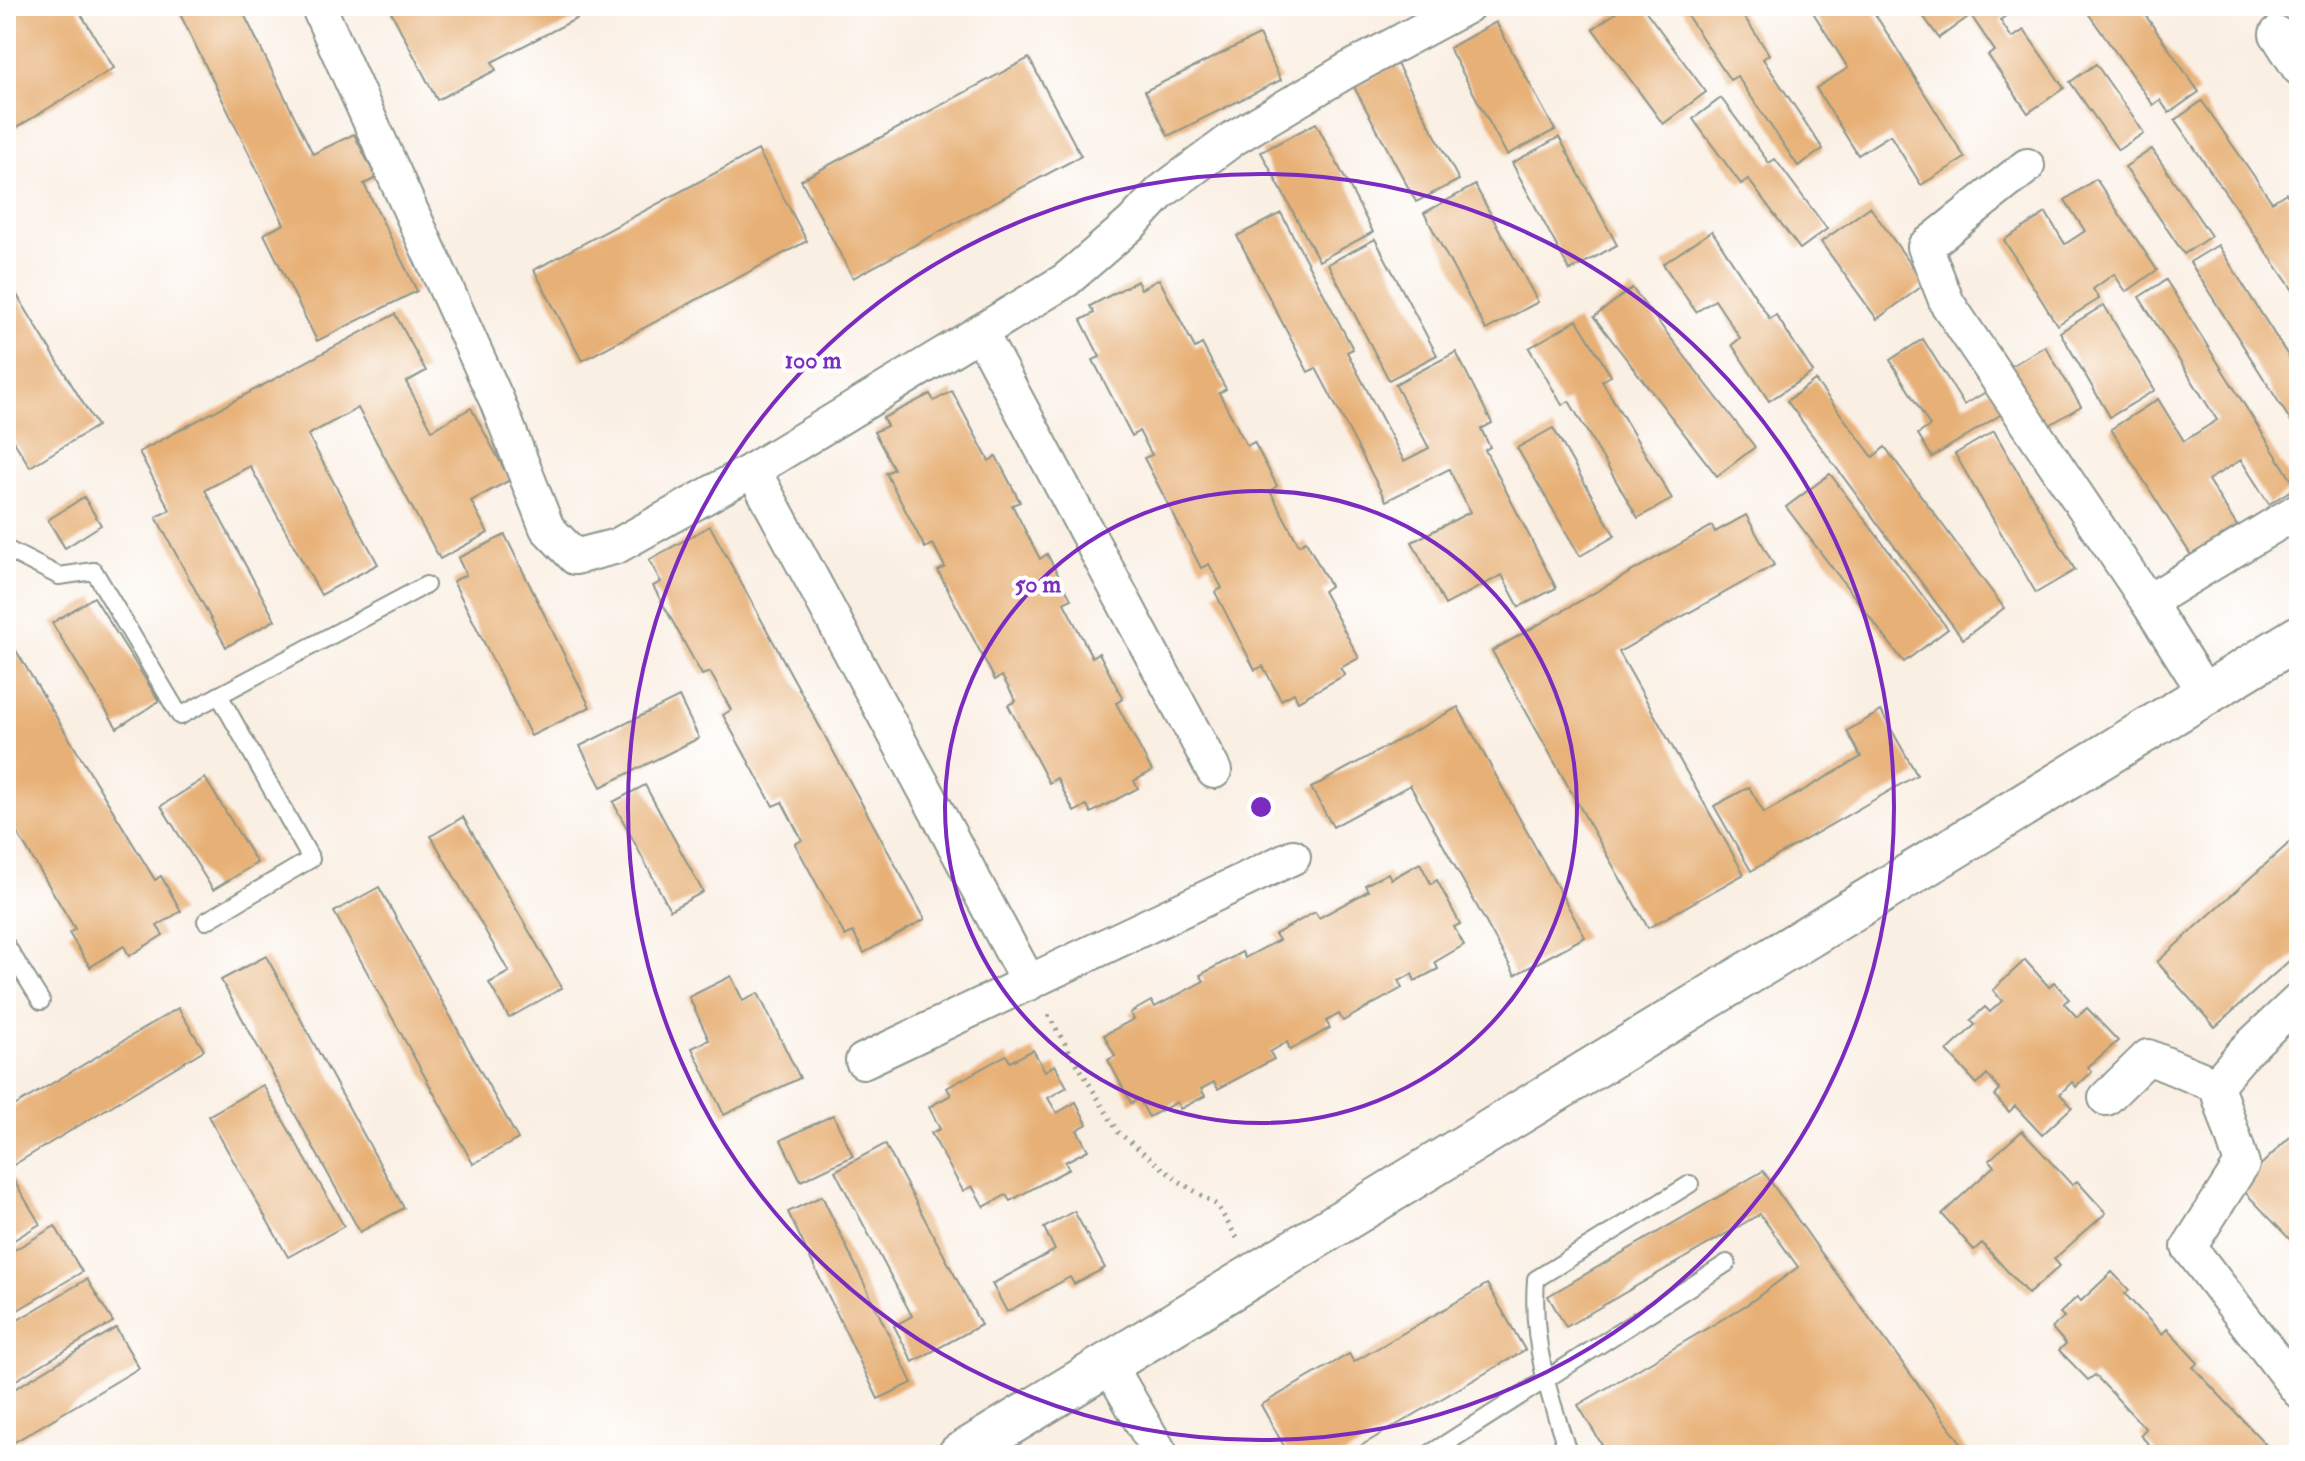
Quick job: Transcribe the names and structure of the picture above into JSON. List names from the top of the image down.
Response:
{
  "rings": ["100 m", "50 m"]
}
